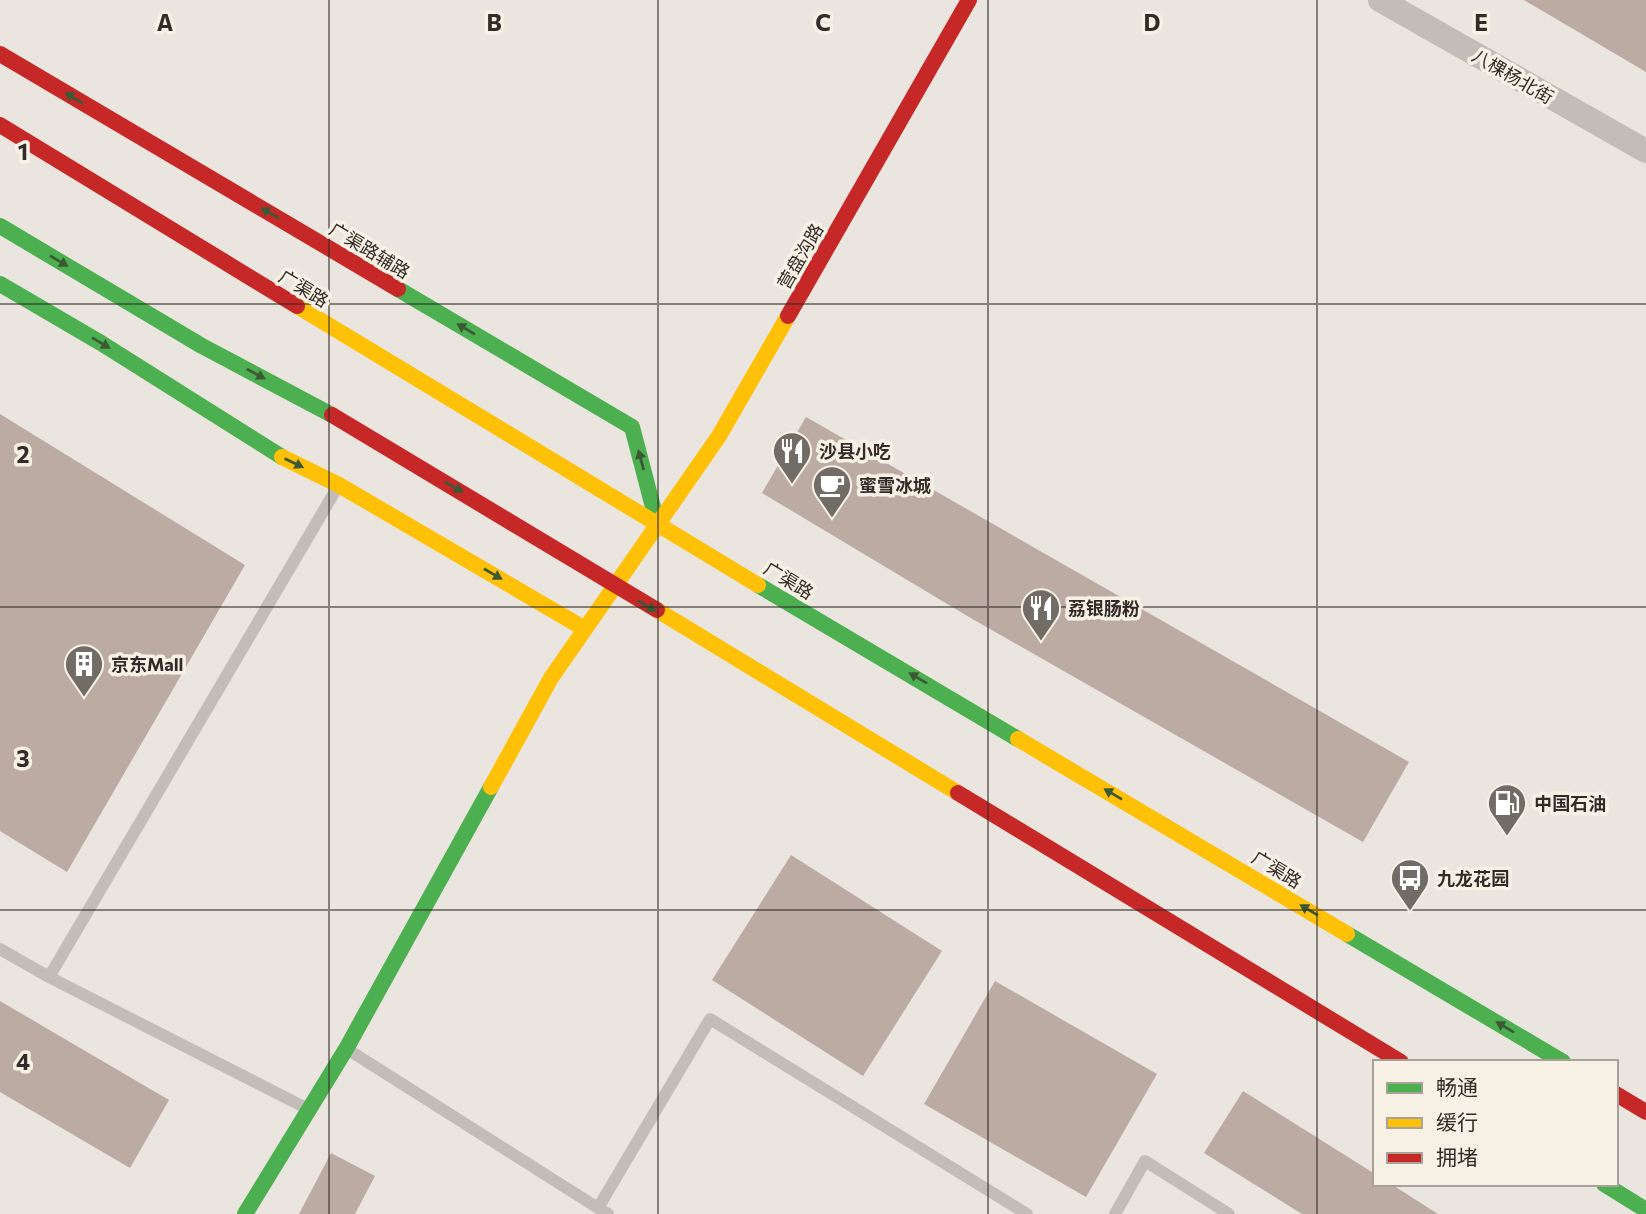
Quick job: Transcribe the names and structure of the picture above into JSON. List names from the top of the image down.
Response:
{
  "streets": {
    "main road": ["广渠路辅路", "营盘沟路", "广渠路"],
    "street": ["八棵杨北街"]
  },
  "crossings": [
    ["广渠路辅路", "营盘沟路"],
    ["广渠路辅路", "广渠路"],
    ["营盘沟路", "广渠路"]
  ],
  "one_way": ["广渠路辅路"],
  "places": {
    "restaurant": ["沙县小吃", "荔银肠粉"],
    "cafe": ["蜜雪冰城"],
    "building": ["京东Mall"],
    "fuel station": ["中国石油"],
    "bus stop": ["九龙花园"]
  },
  "legend": ["畅通", "缓行", "拥堵"],
  "grid": {
    "columns": [
      "A",
      "B",
      "C",
      "D",
      "E"
    ],
    "rows": [
      "1",
      "2",
      "3",
      "4"
    ]
  }
}
